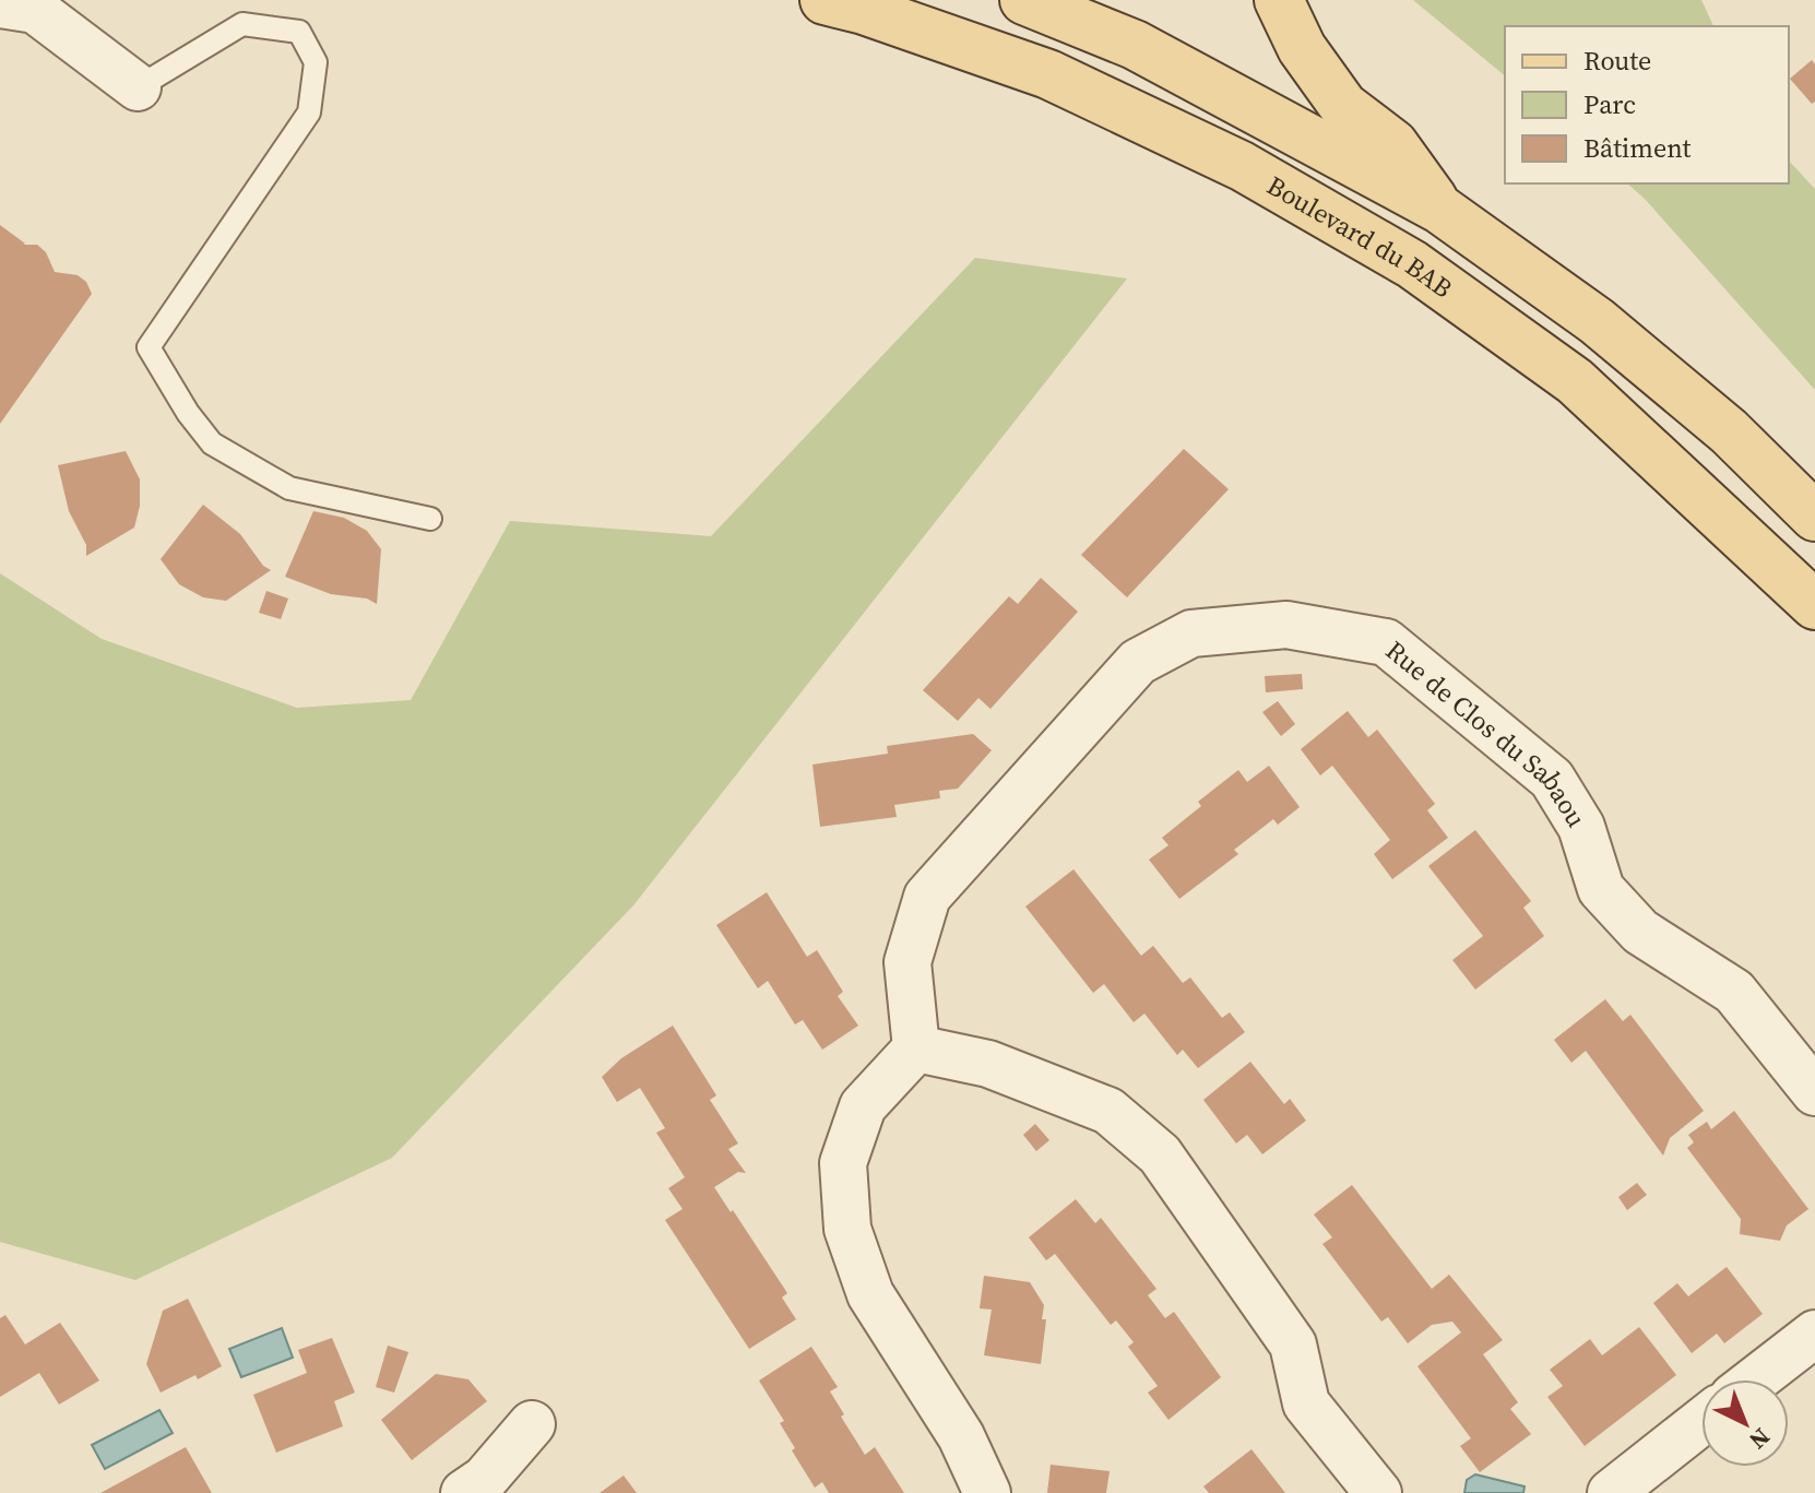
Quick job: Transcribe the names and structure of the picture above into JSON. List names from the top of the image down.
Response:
{
  "streets": {
    "main road": ["Boulevard du BAB"],
    "street": ["Rue de Clos du Sabaou"]
  },
  "legend": ["Route", "Parc", "Bâtiment"],
  "north": "bottom right"
}
